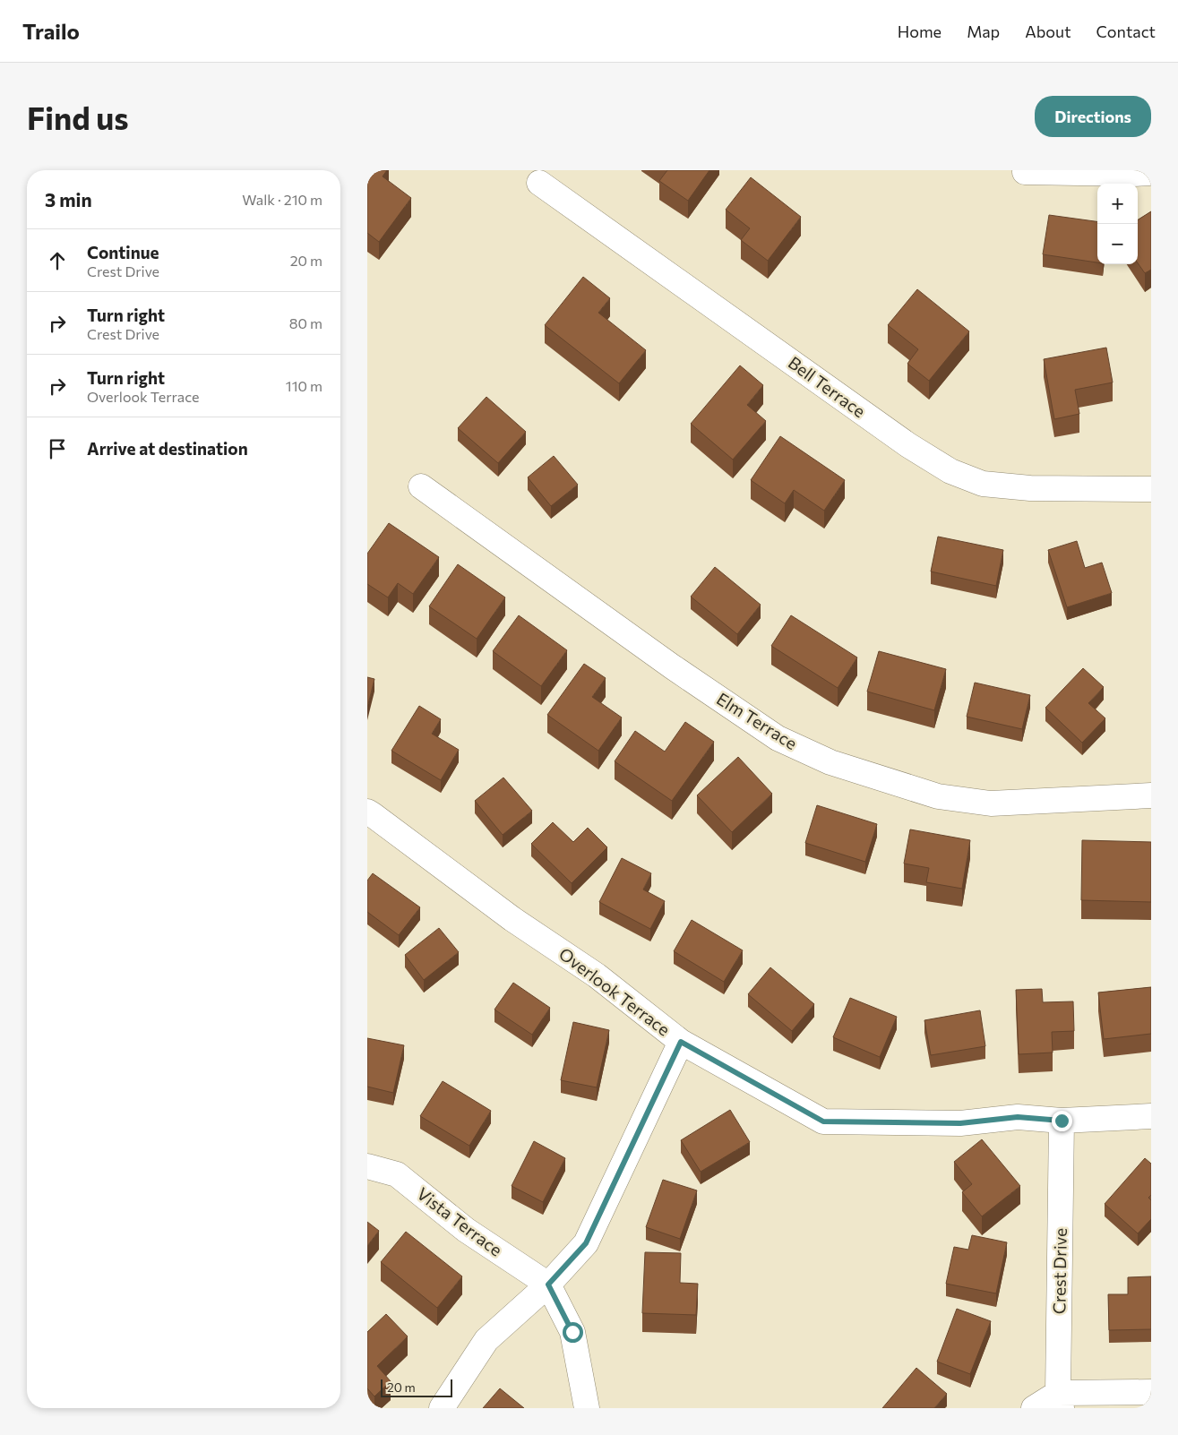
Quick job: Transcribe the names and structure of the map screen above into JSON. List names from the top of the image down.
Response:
{
  "streets": {
    "street": [
      "Bell Terrace",
      "Elm Terrace",
      "Overlook Terrace",
      "Vista Terrace",
      "Crest Drive"
    ]
  },
  "crossings": [
    ["Overlook Terrace", "Crest Drive"]
  ],
  "scale_bar": "20 m",
  "page": {
    "header": "Trailo",
    "nav": [
      "Home",
      "Map",
      "About",
      "Contact"
    ],
    "buttons": "Directions",
    "title": "Find us",
    "heading": ["3 min", "Walk · 210 m"],
    "map_buttons": ["+", "−"],
    "list": [
      ["Continue", "Crest Drive", "20 m"],
      ["Turn right", "Crest Drive", "80 m"],
      ["Turn right", "Overlook Terrace", "110 m"],
      "Arrive at destination"
    ],
    "scale": "20 m"
  }
}
